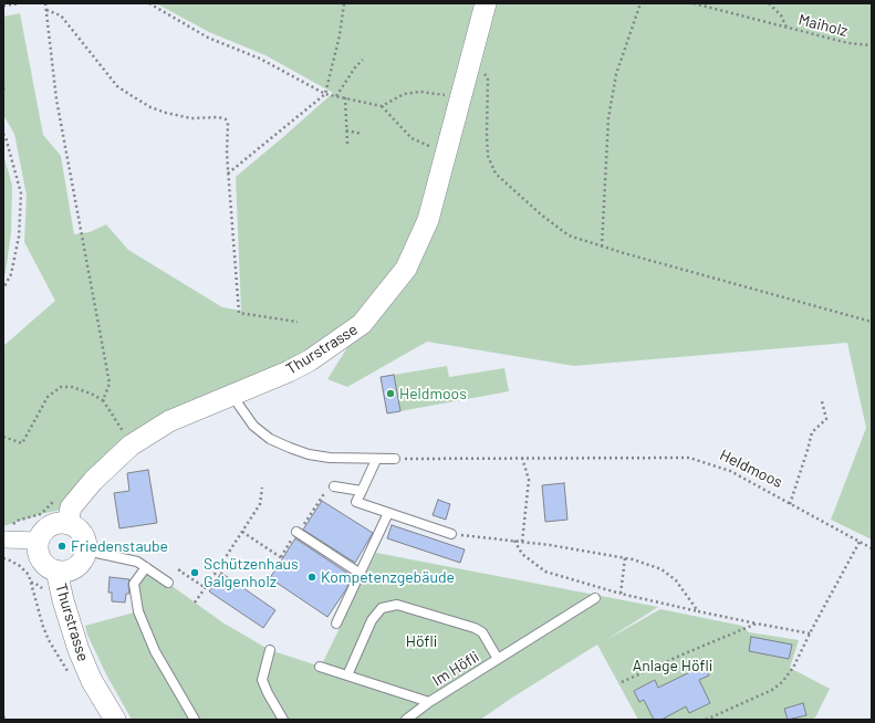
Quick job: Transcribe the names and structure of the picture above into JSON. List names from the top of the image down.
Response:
{
  "streets": {
    "street": ["Thurstrasse"],
    "lane": ["Im Höfli"],
    "path": ["Maiholz", "Heldmoos"]
  },
  "parks": ["Höfli", "Anlage Höfli"],
  "places": [
    "Heldmoos",
    "Friedenstaube",
    "Schützenhaus Galgenholz",
    "Kompetenzgebäude"
  ]
}
